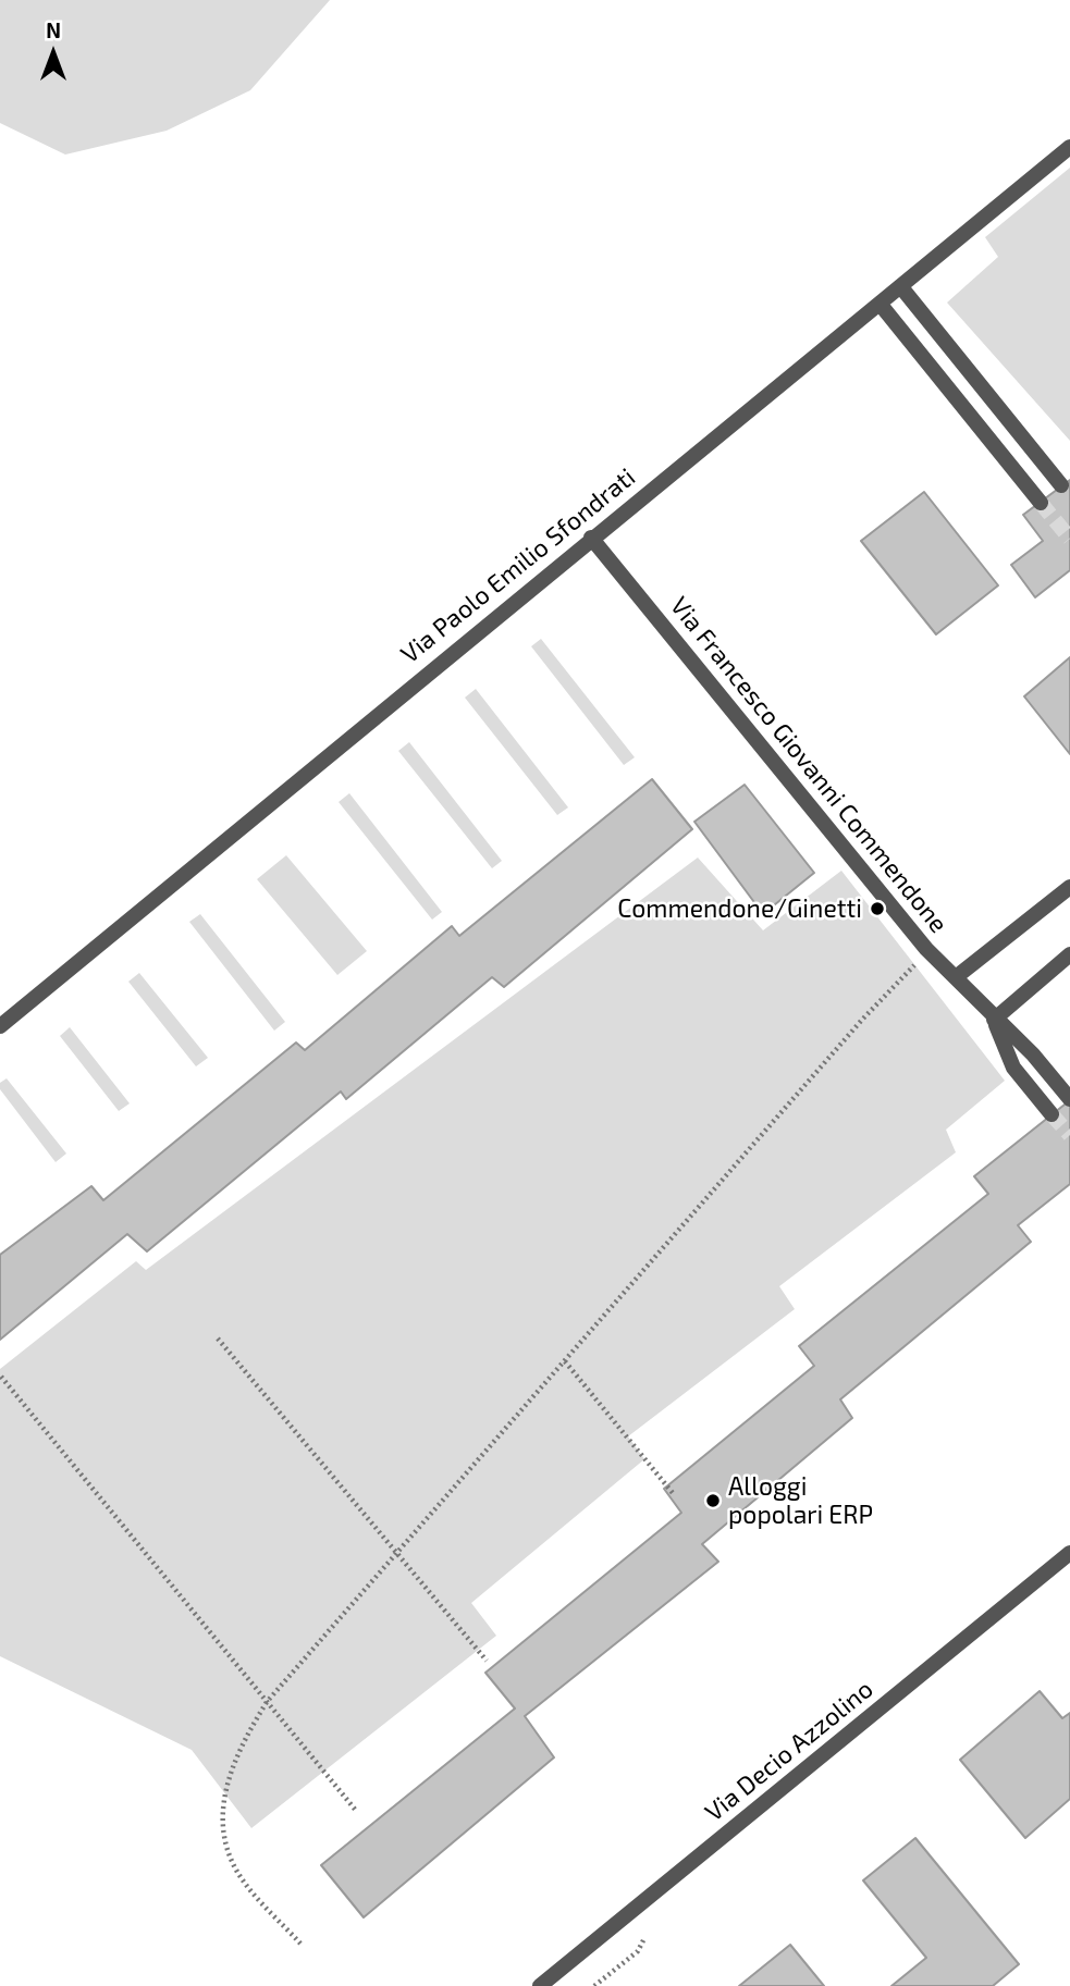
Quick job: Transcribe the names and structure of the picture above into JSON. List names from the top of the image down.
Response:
{
  "streets": {
    "street": ["Via Paolo Emilio Sfondrati", "Via Francesco Giovanni Commendone", "Via Decio Azzolino"]
  },
  "crossings": [
    ["Via Paolo Emilio Sfondrati", "Via Francesco Giovanni Commendone"]
  ],
  "places": ["Commendone/Ginetti", "Alloggi popolari ERP"],
  "north": "top"
}
